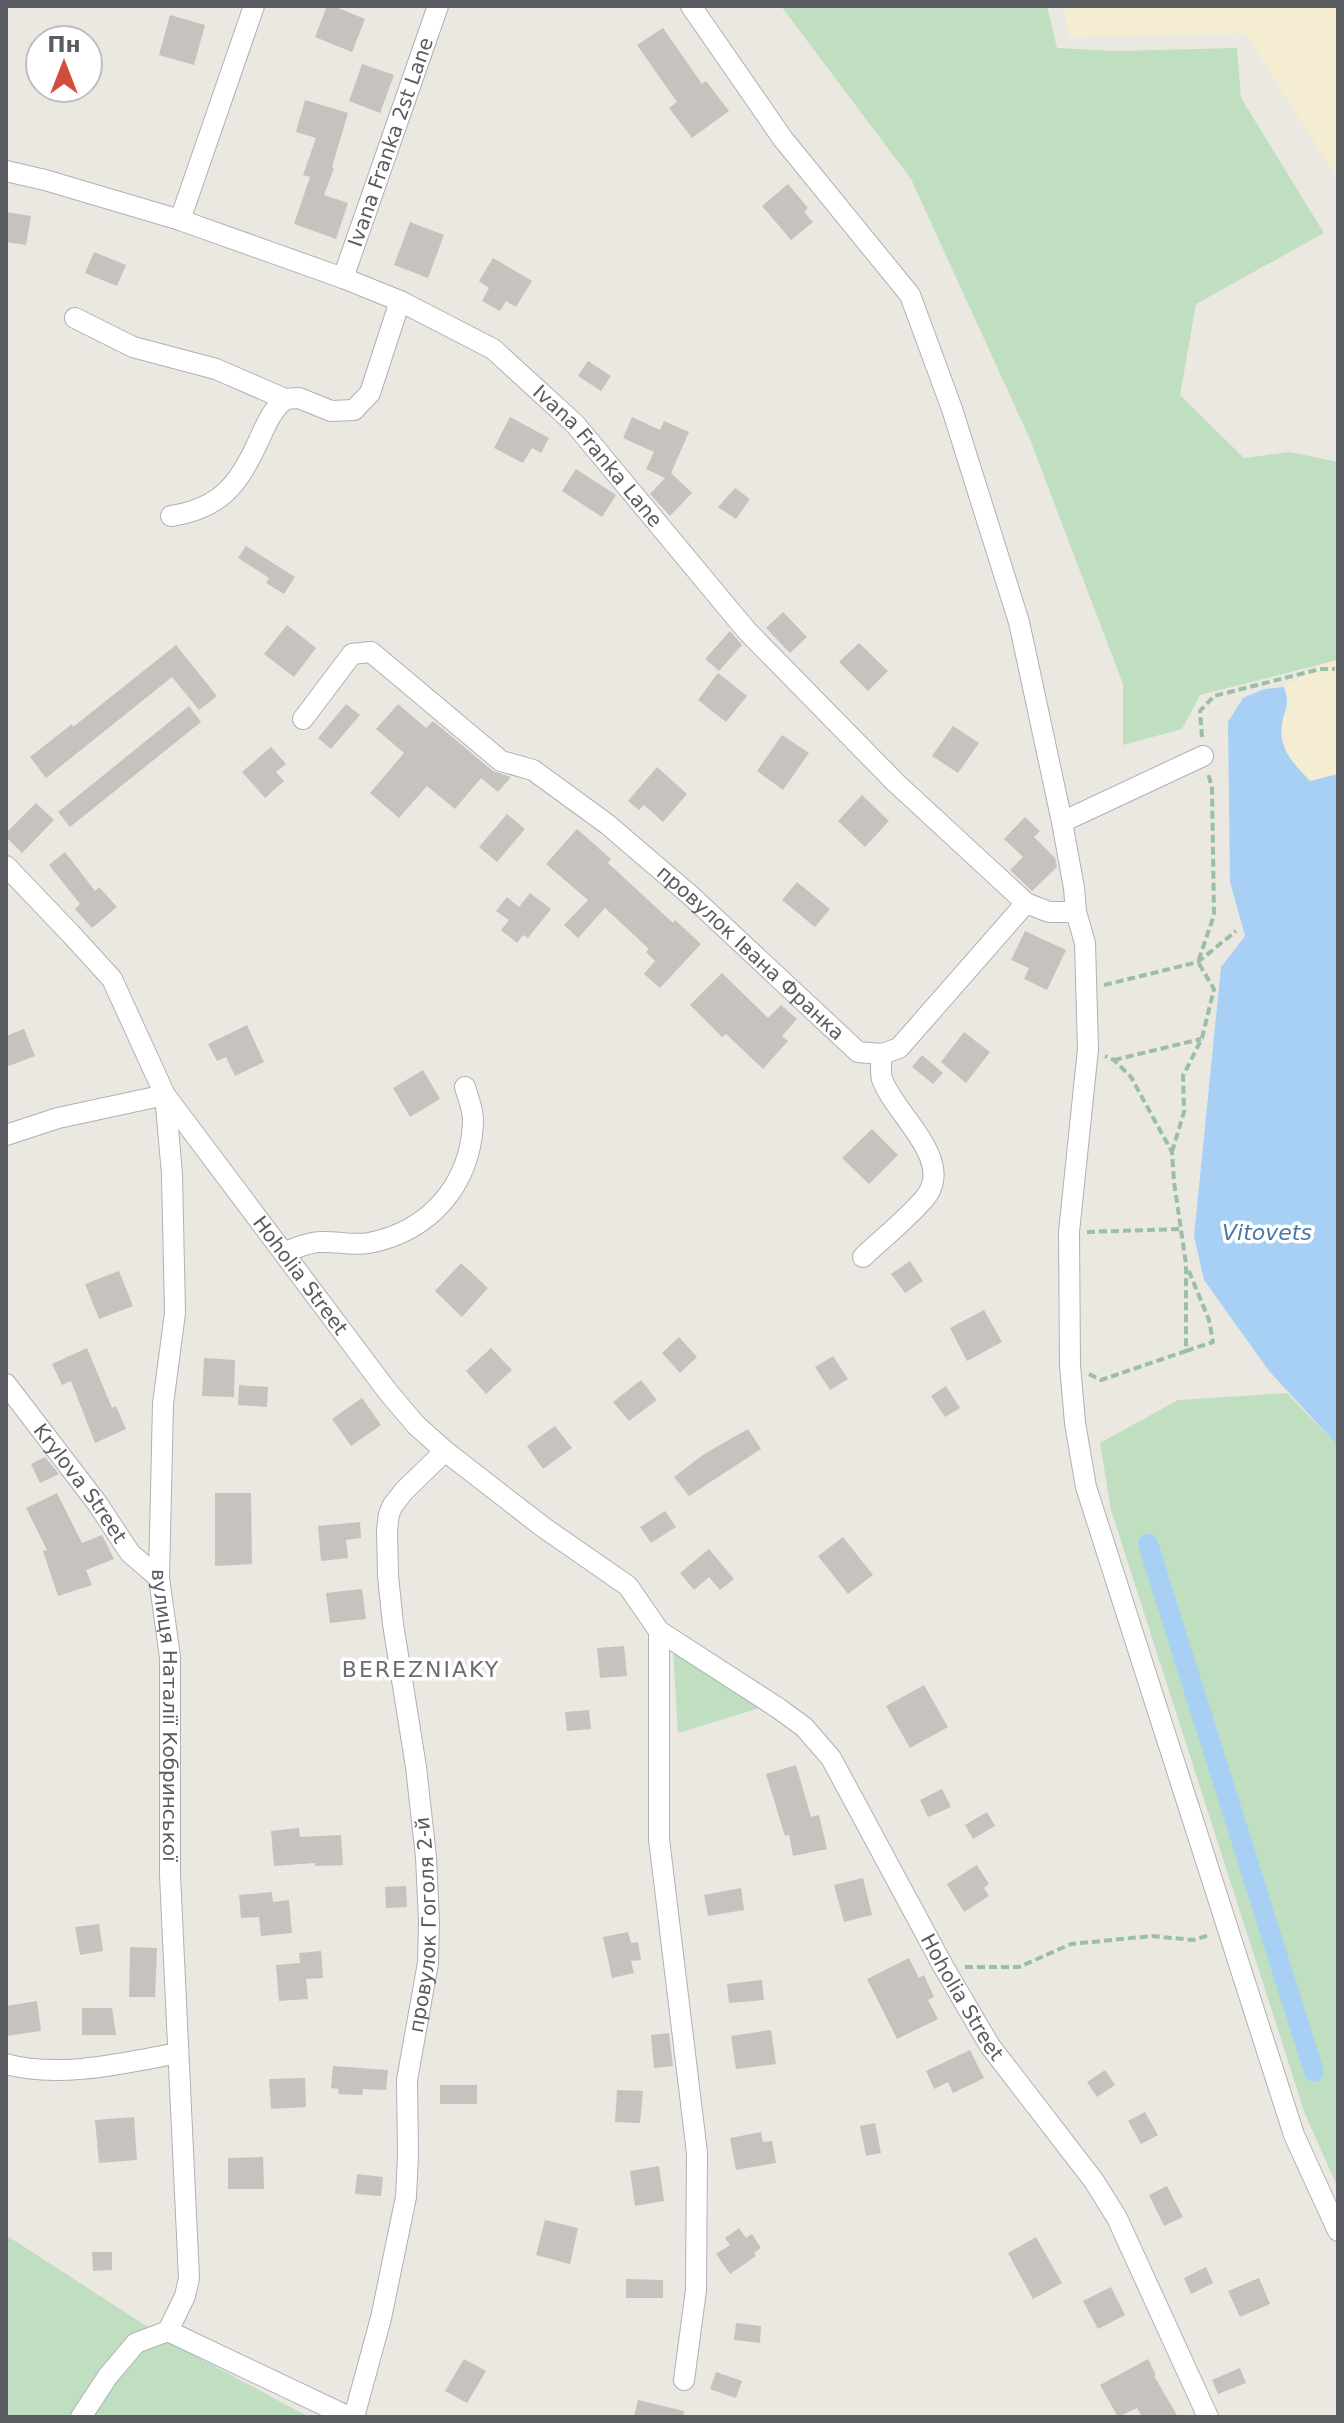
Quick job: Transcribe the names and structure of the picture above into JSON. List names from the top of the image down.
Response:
{
  "streets": {
    "street": [
      "Ivana Franka 2st Lane",
      "Ivana Franka Lane",
      "провулок Івана Франка",
      "Hoholia Street",
      "Krylova Street",
      "вулиця Наталії Кобринської",
      "провулок Гоголя 2-й"
    ]
  },
  "crossings": [
    ["Ivana Franka 2st Lane", "Ivana Franka Lane"],
    ["Hoholia Street", "вулиця Наталії Кобринської"],
    ["Hoholia Street", "провулок Гоголя 2-й"],
    ["Krylova Street", "вулиця Наталії Кобринської"]
  ],
  "districts": ["BEREZNIAKY"],
  "water": ["Vitovets"],
  "north": "top"
}
